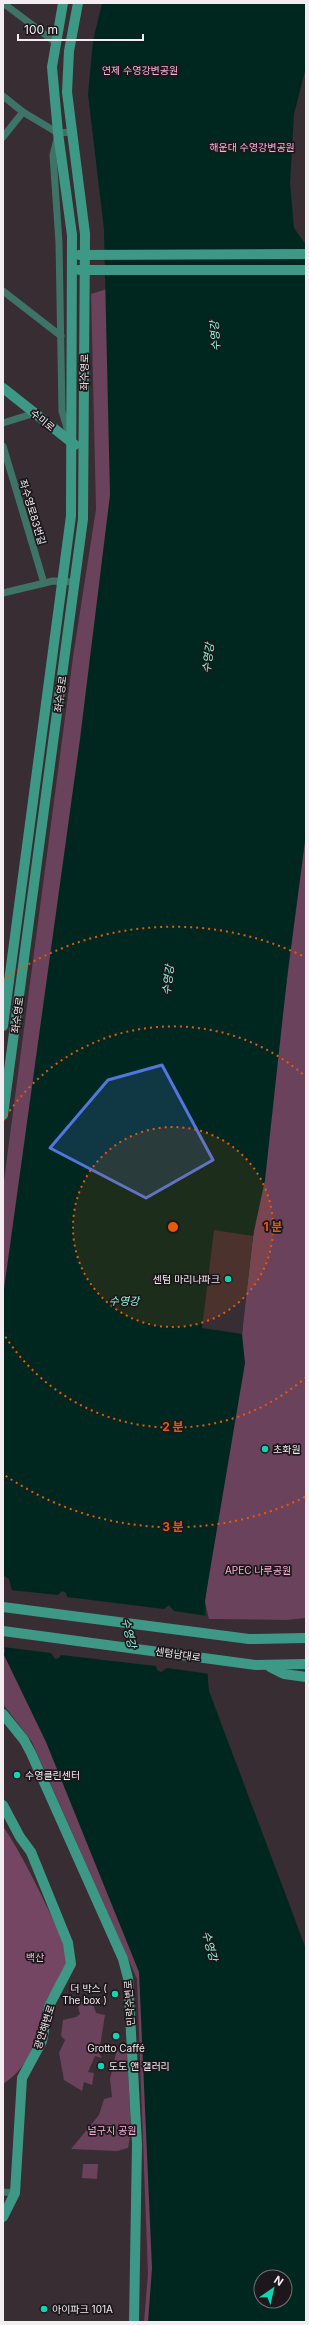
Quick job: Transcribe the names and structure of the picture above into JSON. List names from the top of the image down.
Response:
{
  "streets": {
    "main road": [
      "좌수영로",
      "수미로",
      "센텀남대로",
      "민락수변로",
      "광안해변로"
    ],
    "street": ["좌수영로83번길"]
  },
  "crossings": [
    ["좌수영로", "수미로"]
  ],
  "water": ["수영강"],
  "parks": [
    "연제 수영강변공원",
    "해운대 수영강변공원",
    "APEC 나루공원",
    "백산",
    "널구지 공원"
  ],
  "places": [
    "센텀 마리나파크",
    "초화원",
    "수영클린센터",
    "더 박스 ( The box )",
    "Grotto Caffé",
    "도도 앤 갤러리",
    "아이파크 101A"
  ],
  "scale_bar": "100 m",
  "north": "top right",
  "rings": ["1 분", "2 분", "3 분"]
}
